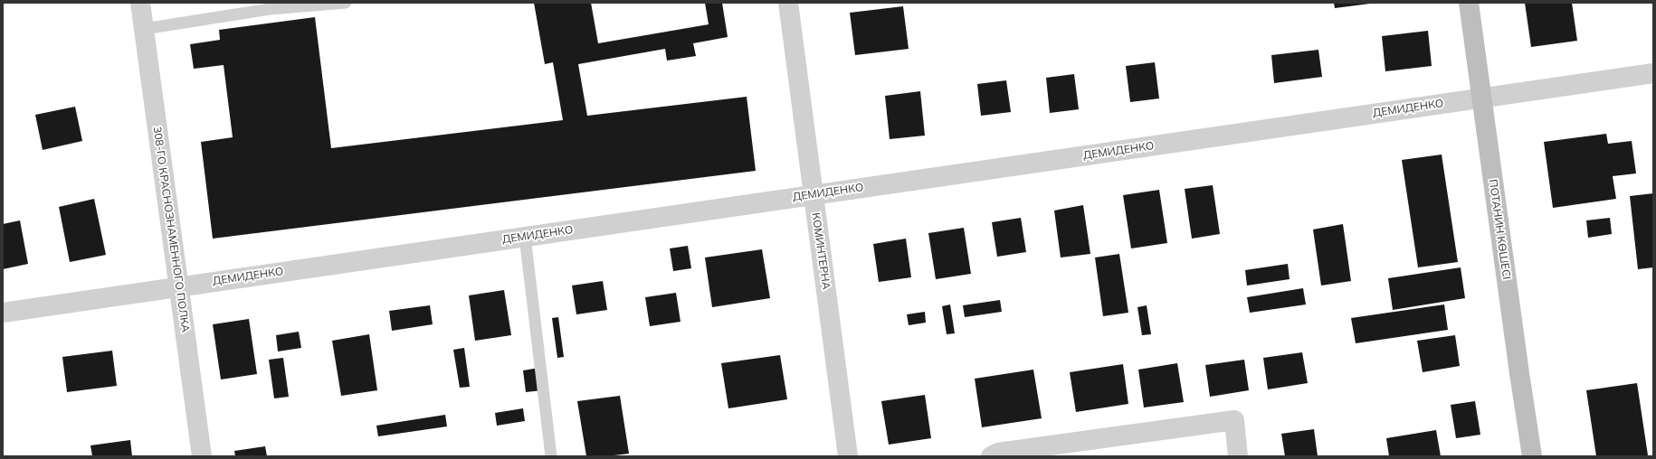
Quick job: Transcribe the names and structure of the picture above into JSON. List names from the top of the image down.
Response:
{
  "streets": {
    "main road": ["ПОТАНИН КӨШЕСІ"],
    "street": ["ДЕМИДЕНКО", "308-ГО КРАСНОЗНАМЕННОГО ПОЛКА", "КОМИНТЕРНА"]
  },
  "crossings": [
    ["ДЕМИДЕНКО", "308-ГО КРАСНОЗНАМЕННОГО ПОЛКА"],
    ["ДЕМИДЕНКО", "ПОТАНИН КӨШЕСІ"],
    ["ДЕМИДЕНКО", "КОМИНТЕРНА"]
  ]
}
